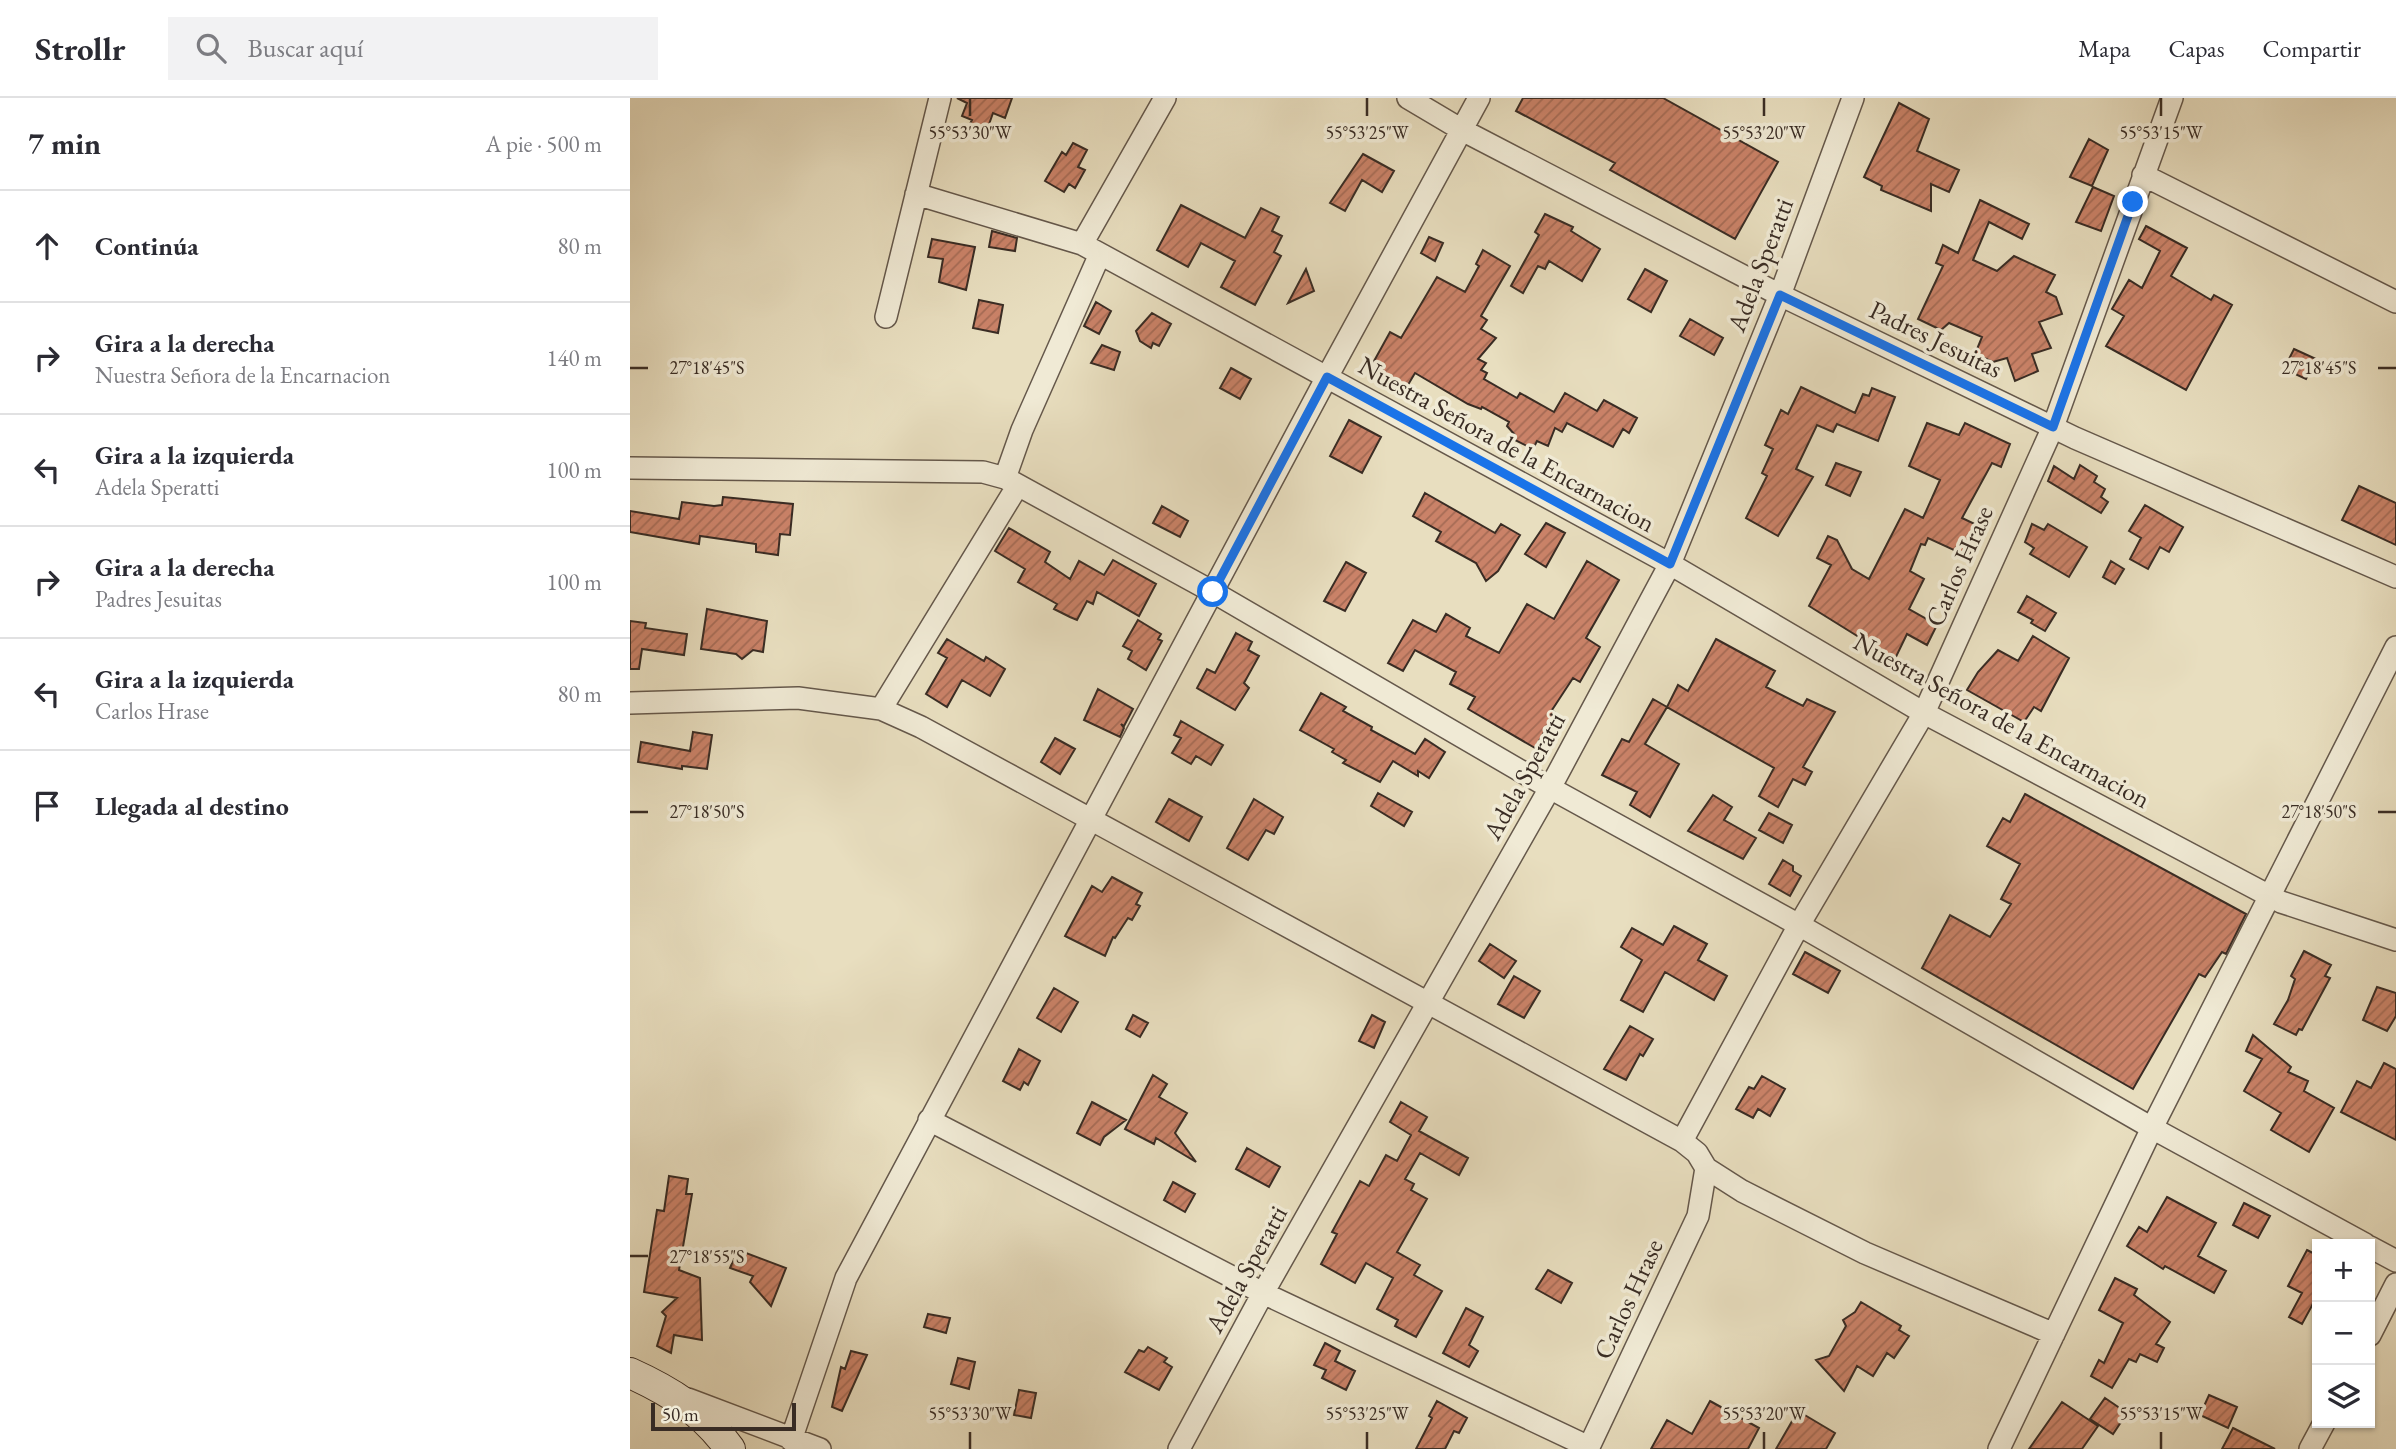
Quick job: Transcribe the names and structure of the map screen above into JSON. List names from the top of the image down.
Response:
{
  "streets": {
    "street": [
      "Adela Speratti",
      "Padres Jesuitas",
      "Nuestra Señora de la Encarnacion",
      "Carlos Hrase"
    ]
  },
  "crossings": [
    ["Adela Speratti", "Padres Jesuitas"],
    ["Adela Speratti", "Nuestra Señora de la Encarnacion"],
    ["Padres Jesuitas", "Carlos Hrase"],
    ["Nuestra Señora de la Encarnacion", "Carlos Hrase"]
  ],
  "scale_bar": "50 m",
  "page": {
    "header": "Strollr",
    "search": "Buscar aquí",
    "nav": ["Mapa", "Capas", "Compartir"],
    "heading": ["7 min", "A pie · 500 m"],
    "list": [
      ["Continúa", "80 m"],
      ["Gira a la derecha", "Nuestra Señora de la Encarnacion", "140 m"],
      ["Gira a la izquierda", "Adela Speratti", "100 m"],
      ["Gira a la derecha", "Padres Jesuitas", "100 m"],
      ["Gira a la izquierda", "Carlos Hrase", "80 m"],
      "Llegada al destino"
    ],
    "map_buttons": ["+", "−"],
    "scale": "50 m"
  },
  "coordinates": [
    "55°53'30\"W",
    "55°53'25\"W",
    "55°53'20\"W",
    "55°53'15\"W",
    "27°18'45\"S",
    "27°18'50\"S",
    "27°18'55\"S"
  ]
}
